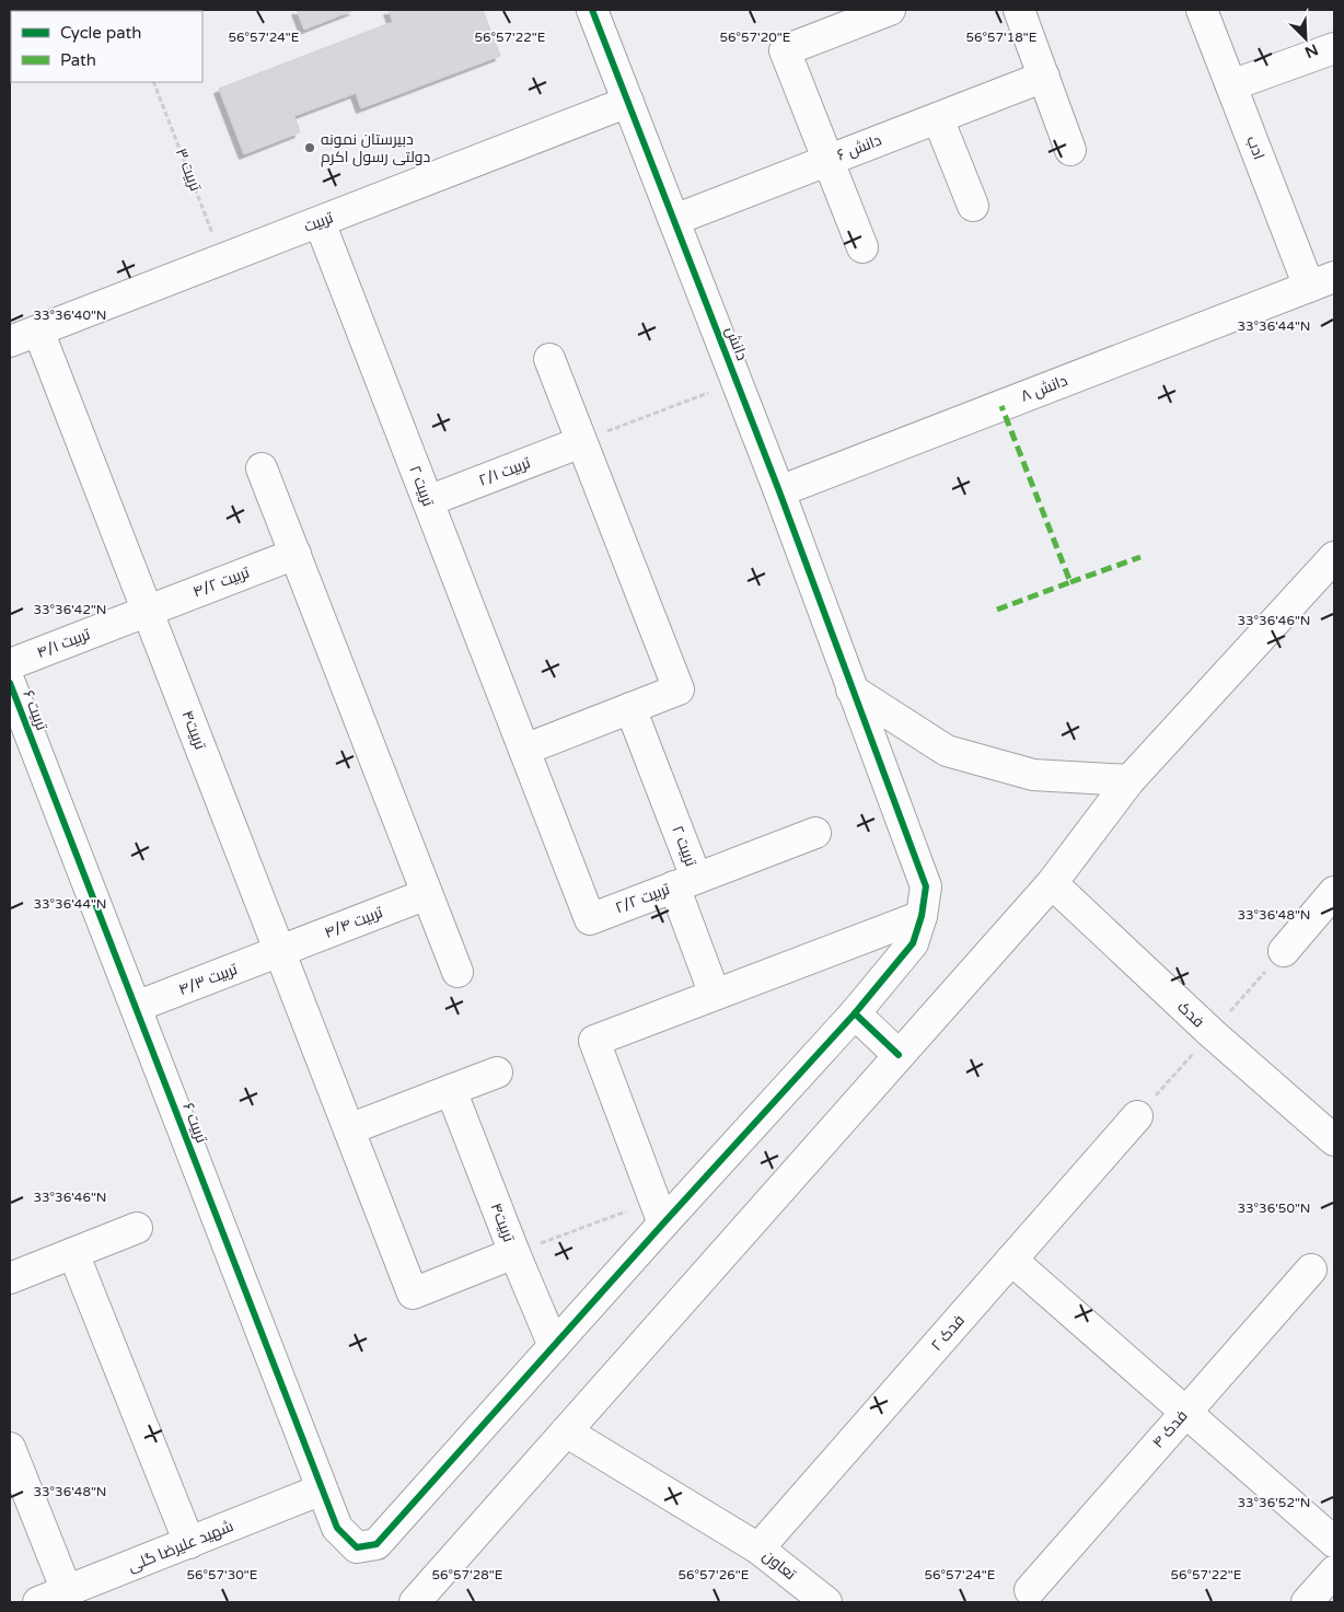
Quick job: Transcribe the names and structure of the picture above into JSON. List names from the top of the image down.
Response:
{
  "streets": {
    "street": [
      "دانش ۶",
      "ادب",
      "تربیت",
      "دانش",
      "دانش ۸",
      "تربیت ۲/۱",
      "تربیت ۲",
      "تربیت ۴/۲",
      "تربیت ۴/۱",
      "تربیت ۶",
      "تربیت۴",
      "تربیت ۲/۲",
      "تربیت ۴/۴",
      "تربیت ۴/۳",
      "فدک",
      "فدک ۲",
      "فدک ۴",
      "شهید علیرضا گلی",
      "تعاون"
    ],
    "path": ["تربیت ۳"]
  },
  "crossings": [
    ["دانش ۶", "دانش"],
    ["ادب", "دانش ۸"],
    ["تربیت ۳", "تربیت"],
    ["تربیت", "دانش"],
    ["تربیت", "تربیت ۲"],
    ["تربیت", "تربیت۴"],
    ["دانش", "دانش ۸"],
    ["دانش", "تربیت ۶"],
    ["تربیت ۲/۱", "تربیت ۲"],
    ["تربیت ۲", "تربیت ۲/۲"],
    ["تربیت ۴/۲", "تربیت ۴/۱"],
    ["تربیت ۴/۲", "تربیت۴"],
    ["تربیت ۴/۱", "تربیت۴"],
    ["تربیت ۶", "تربیت ۴/۳"],
    ["تربیت ۶", "شهید علیرضا گلی"],
    ["تربیت۴", "تربیت ۴/۴"],
    ["تربیت۴", "تربیت ۴/۳"],
    ["تربیت ۴/۴", "تربیت ۴/۳"],
    ["فدک ۲", "تعاون"]
  ],
  "places": ["دبیرستان نمونه دولتی رسول اکرم"],
  "legend": ["Cycle path", "Path"],
  "north": "bottom right",
  "coordinates": [
    "56°57'24\"E",
    "56°57'22\"E",
    "56°57'20\"E",
    "56°57'18\"E",
    "33°36'40\"N",
    "33°36'44\"N",
    "33°36'42\"N",
    "33°36'46\"N",
    "33°36'48\"N",
    "33°36'50\"N",
    "33°36'52\"N",
    "56°57'30\"E",
    "56°57'28\"E",
    "56°57'26\"E"
  ]
}
